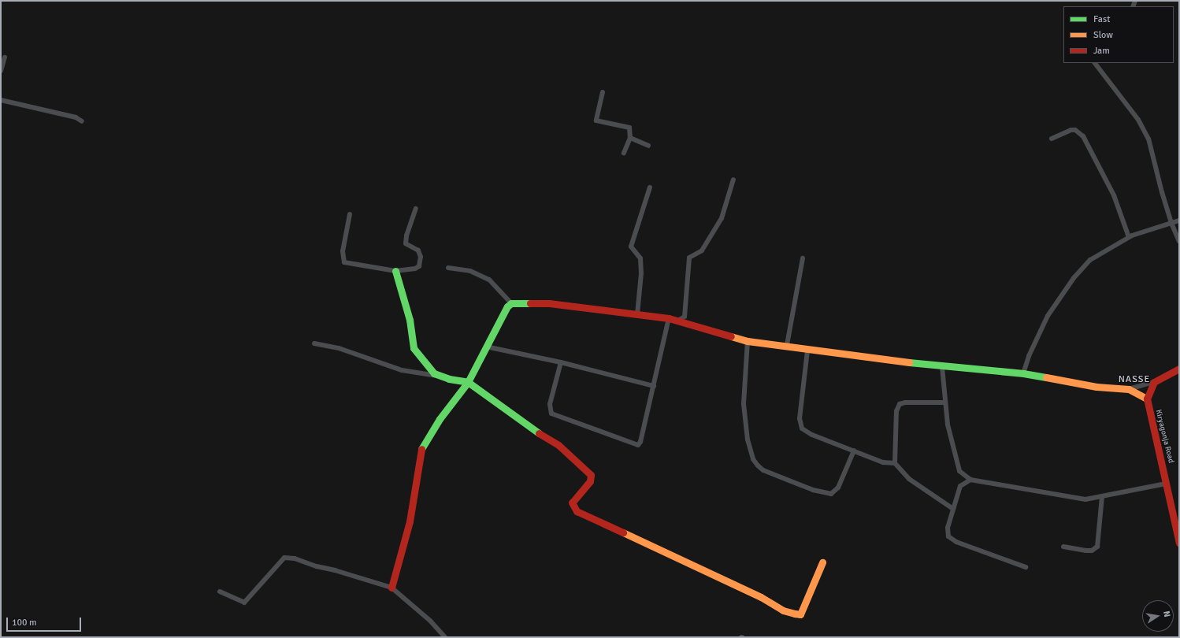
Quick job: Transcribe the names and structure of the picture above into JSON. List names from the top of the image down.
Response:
{
  "streets": {
    "street": ["Kiryagonja Road"]
  },
  "districts": ["NASSE"],
  "legend": ["Fast", "Slow", "Jam"],
  "scale_bar": "100 m",
  "north": "right"
}
